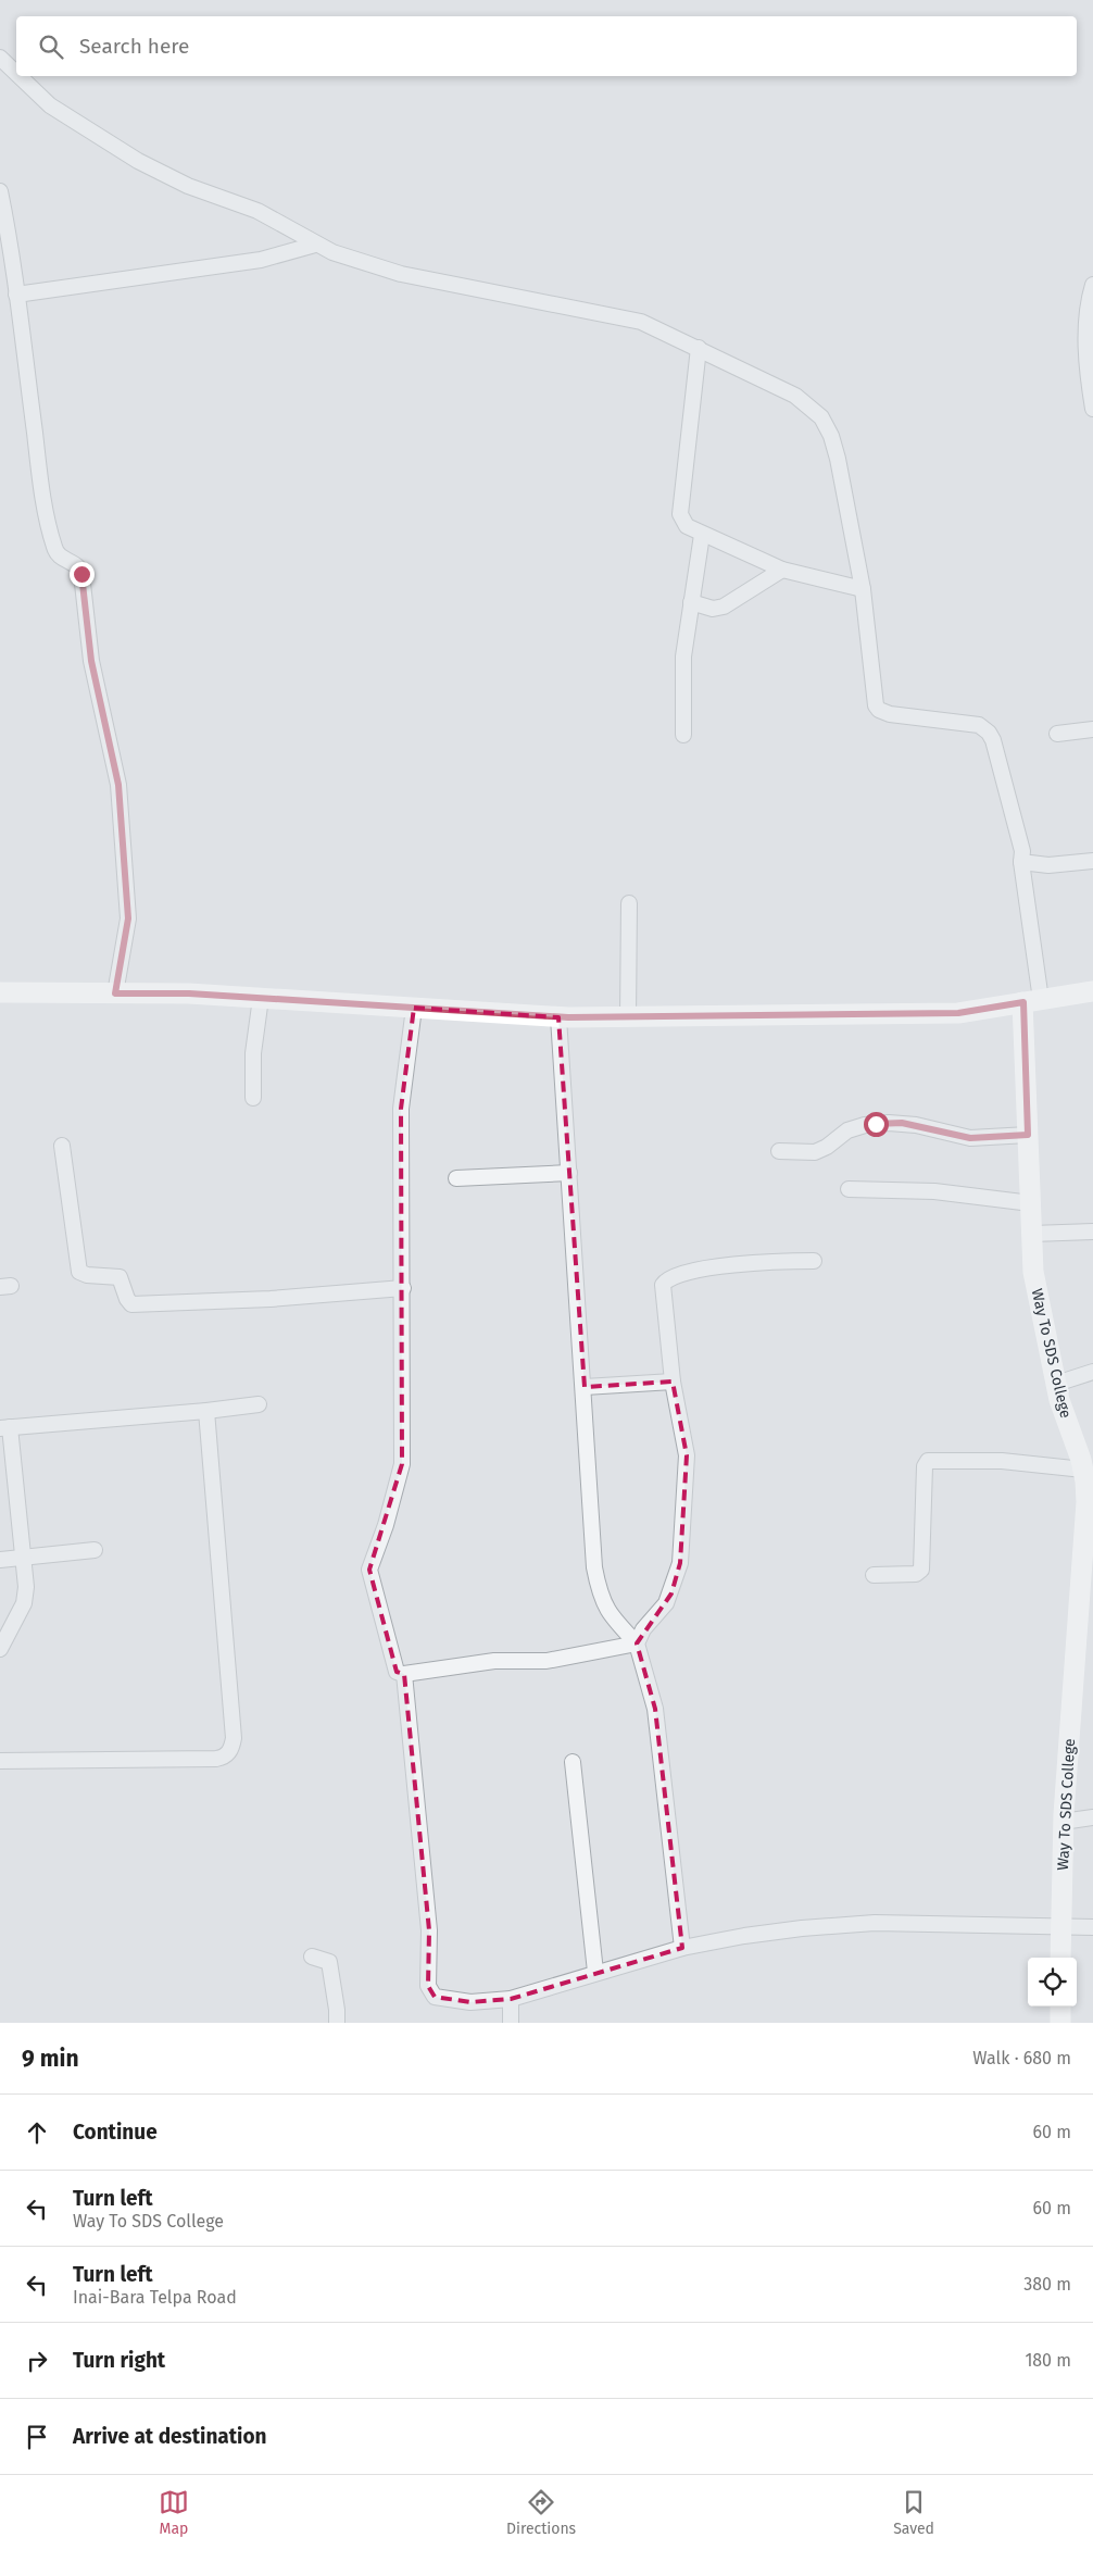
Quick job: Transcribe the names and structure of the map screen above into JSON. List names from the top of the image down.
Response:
{
  "streets": {
    "street": ["Way To SDS College"]
  },
  "page": {
    "search": "Search here",
    "heading": ["9 min", "Walk · 680 m"],
    "list": [
      ["Continue", "60 m"],
      ["Turn left", "Way To SDS College", "60 m"],
      ["Turn left", "Inai-Bara Telpa Road", "380 m"],
      ["Turn right", "180 m"],
      "Arrive at destination"
    ],
    "nav": ["Map", "Directions", "Saved"]
  }
}
